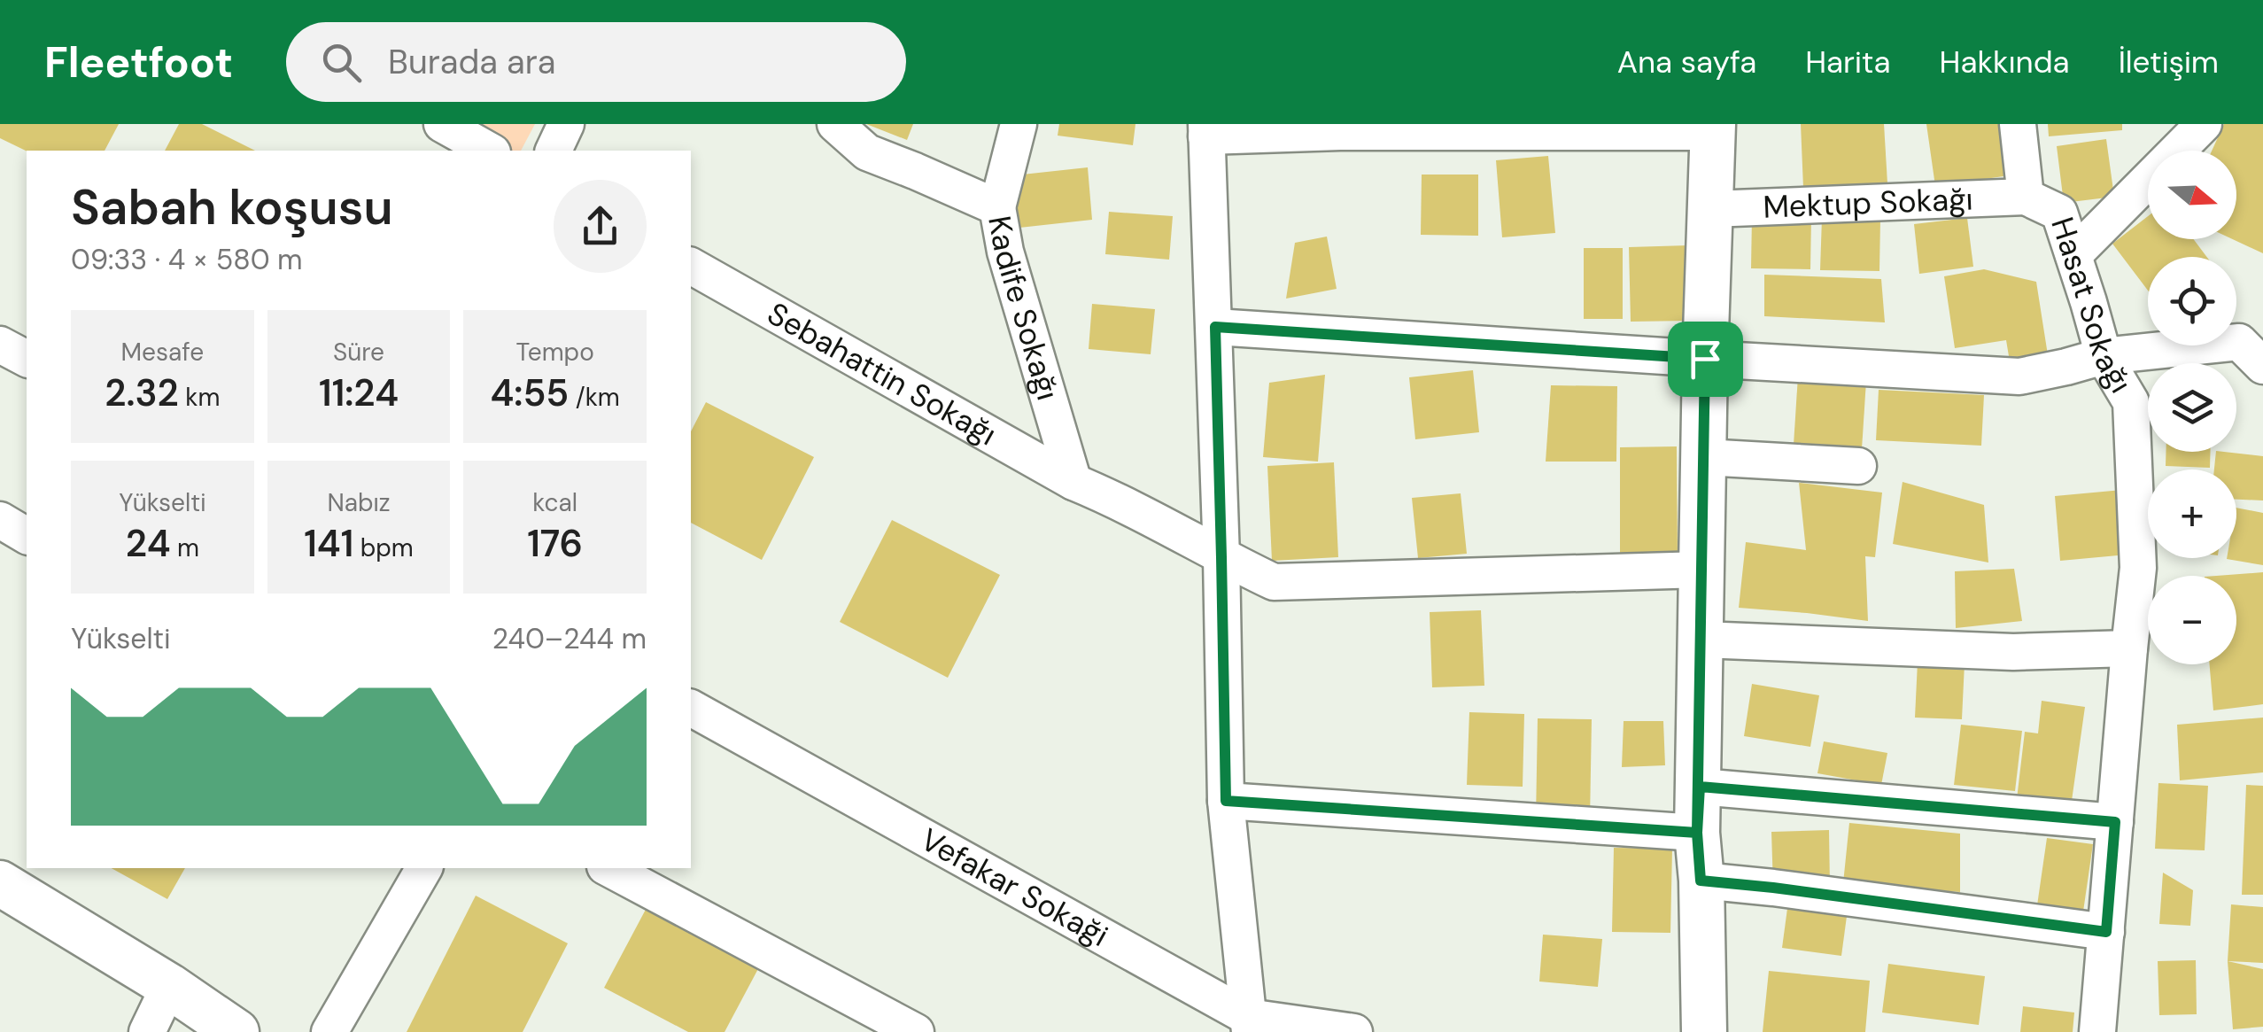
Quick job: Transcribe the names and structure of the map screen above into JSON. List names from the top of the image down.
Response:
{
  "streets": {
    "street": [
      "Mektup Sokağı",
      "Hasat Sokağı",
      "Kadife Sokağı",
      "Sebahattin Sokağı",
      "Vefakar Sokaği"
    ]
  },
  "crossings": [
    ["Mektup Sokağı", "Hasat Sokağı"],
    ["Kadife Sokağı", "Sebahattin Sokağı"]
  ],
  "north": "right",
  "page": {
    "header": "Fleetfoot",
    "search": "Burada ara",
    "nav": [
      "Ana sayfa",
      "Harita",
      "Hakkında",
      "İletişim"
    ],
    "map_buttons": ["+", "−"],
    "heading": ["Sabah koşusu", "09:33 · 4 × 580 m"],
    "stats": [
      ["Mesafe", "2.32 km"],
      ["Süre", "11:24"],
      ["Tempo", "4:55 /km"],
      ["Yükselti", "24 m"],
      ["Nabız", "141 bpm"],
      ["kcal", "176"]
    ],
    "chart": ["Yükselti", "240–244 m"]
  }
}
